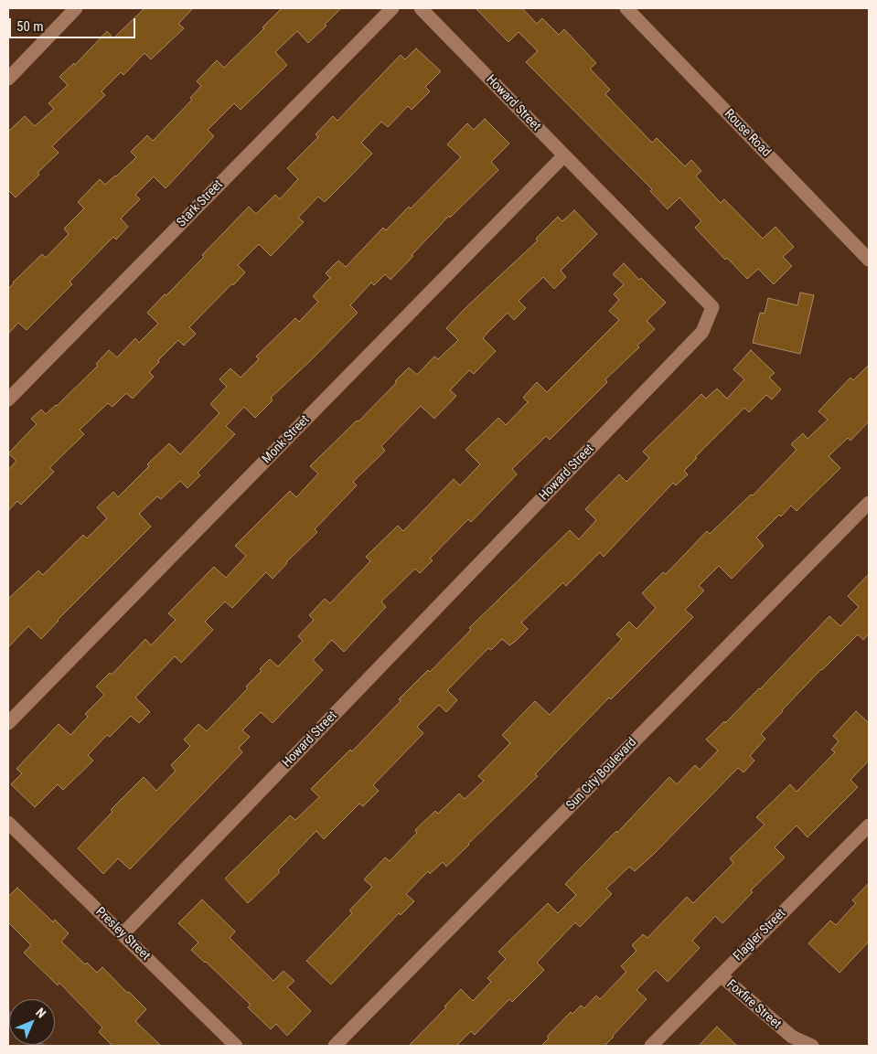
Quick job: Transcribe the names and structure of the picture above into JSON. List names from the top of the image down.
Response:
{
  "streets": {
    "street": [
      "Howard Street",
      "Rouse Road",
      "Stark Street",
      "Monk Street",
      "Sun City Boulevard",
      "Presley Street",
      "Flagler Street",
      "Foxfire Street"
    ]
  },
  "crossings": [
    ["Howard Street", "Monk Street"],
    ["Howard Street", "Presley Street"],
    ["Flagler Street", "Foxfire Street"]
  ],
  "scale_bar": "50 m",
  "north": "top right"
}
